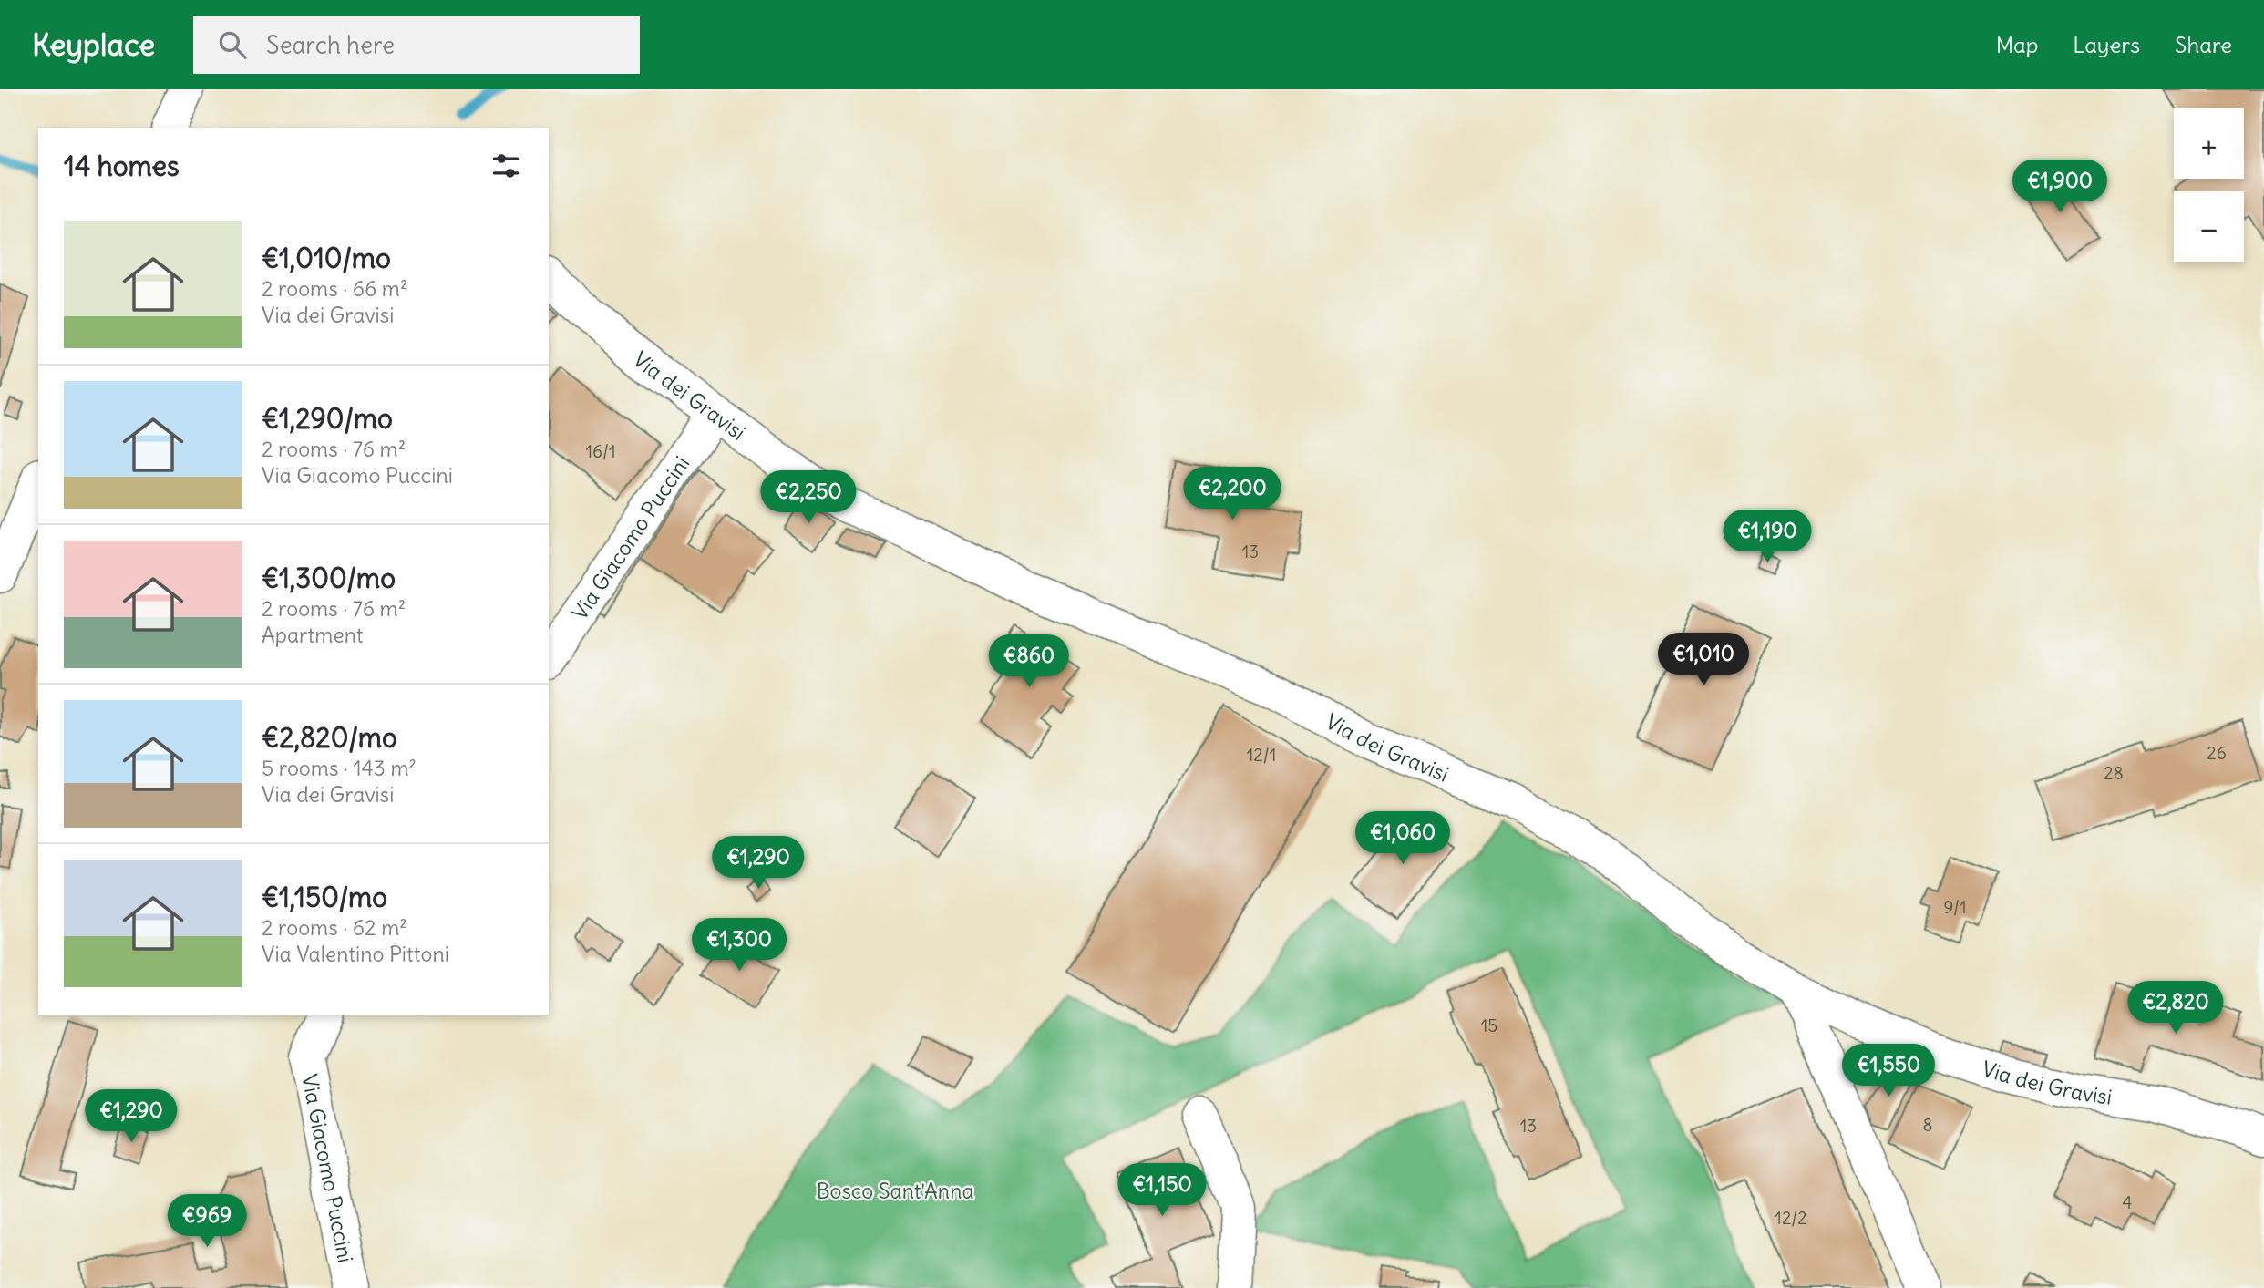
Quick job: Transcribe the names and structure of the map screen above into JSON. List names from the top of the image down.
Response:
{
  "streets": {
    "street": ["Via dei Gravisi", "Via Giacomo Puccini"]
  },
  "crossings": [
    ["Via dei Gravisi", "Via Giacomo Puccini"]
  ],
  "parks": ["Bosco Sant'Anna"],
  "house_numbers": [
    "16/1",
    "13",
    "26",
    "12/1",
    "28",
    "9/1",
    "15",
    "8",
    "13",
    "4",
    "12/2"
  ],
  "page": {
    "header": "Keyplace",
    "search": "Search here",
    "nav": ["Map", "Layers", "Share"],
    "map_buttons": ["+", "−"],
    "heading": "14 homes",
    "price": [
      "€1,900",
      "€2,200",
      "€2,250",
      "€1,190",
      "€1,010",
      "€860",
      "€1,060",
      "€1,290",
      "€1,300",
      "€2,820",
      "€1,550",
      "€1,290",
      "€1,150",
      "€969"
    ],
    "list": [
      {
        "name": "€1,010/mo",
        "note": "2 rooms · 66 m² · Via dei Gravisi"
      },
      {
        "name": "€1,290/mo",
        "note": "2 rooms · 76 m² · Via Giacomo Puccini"
      },
      {
        "name": "€1,300/mo",
        "note": "2 rooms · 76 m² · Apartment"
      },
      {
        "name": "€2,820/mo",
        "note": "5 rooms · 143 m² · Via dei Gravisi"
      },
      {
        "name": "€1,150/mo",
        "note": "2 rooms · 62 m² · Via Valentino Pittoni"
      }
    ]
  }
}
